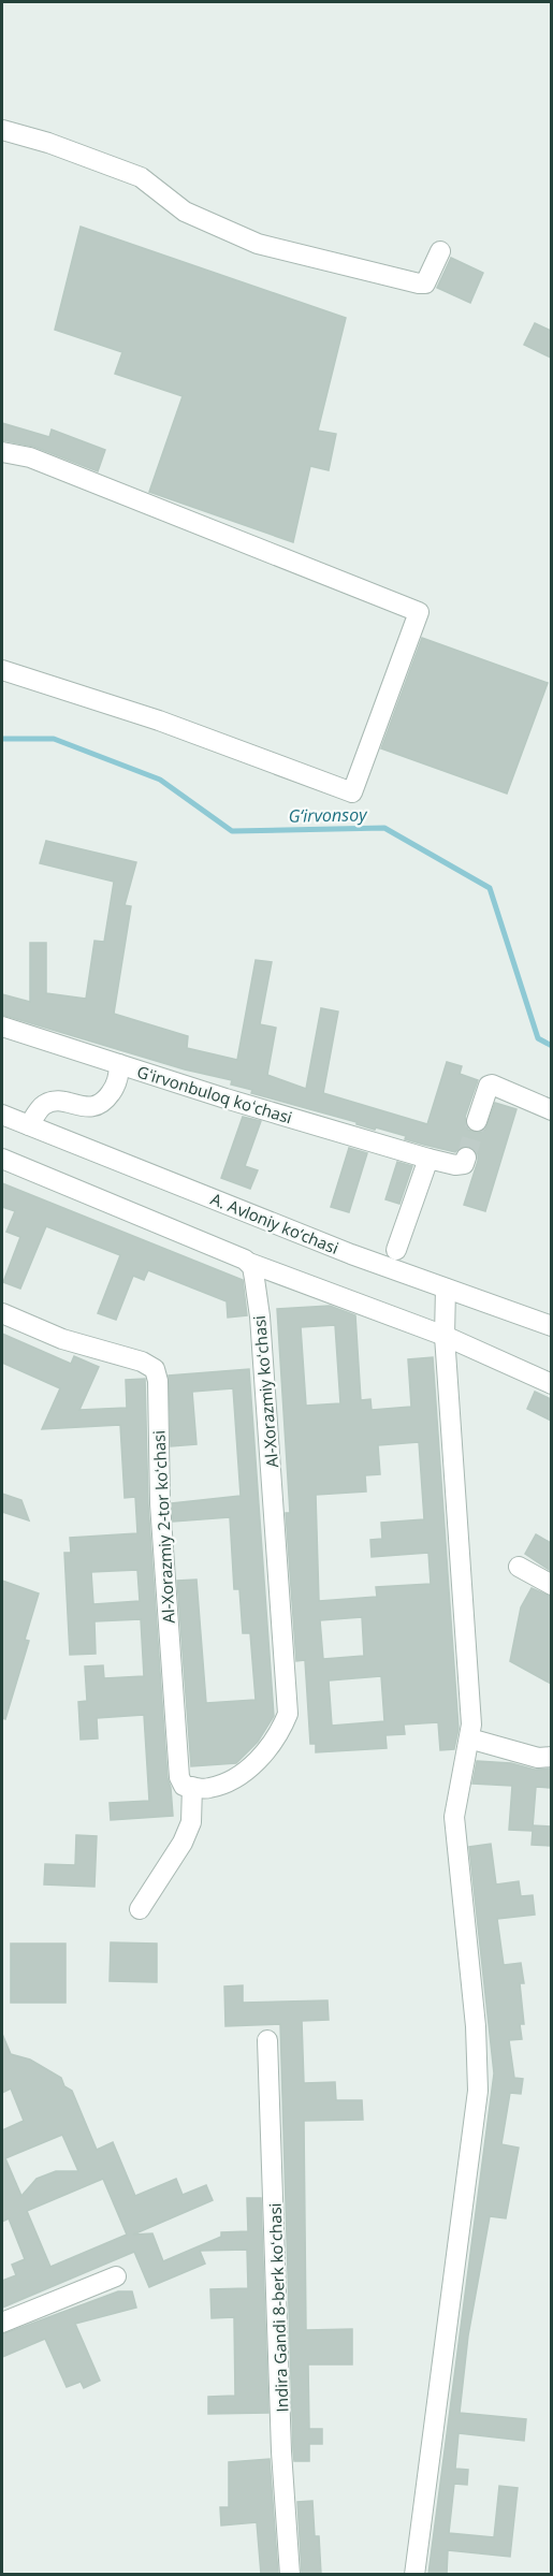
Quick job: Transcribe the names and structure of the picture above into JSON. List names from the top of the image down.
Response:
{
  "streets": {
    "street": [
      "Gʻirvonbuloq koʻchasi",
      "A. Avloniy ko‘chasi",
      "Al-Xorazmiy koʻchasi",
      "Al-Xorazmiy 2-tor koʻchasi",
      "Indira Gandi 8-berk koʻchasi"
    ]
  },
  "crossings": [
    ["Al-Xorazmiy koʻchasi", "Al-Xorazmiy 2-tor koʻchasi"]
  ],
  "water": ["G‘irvonsoy"]
}
